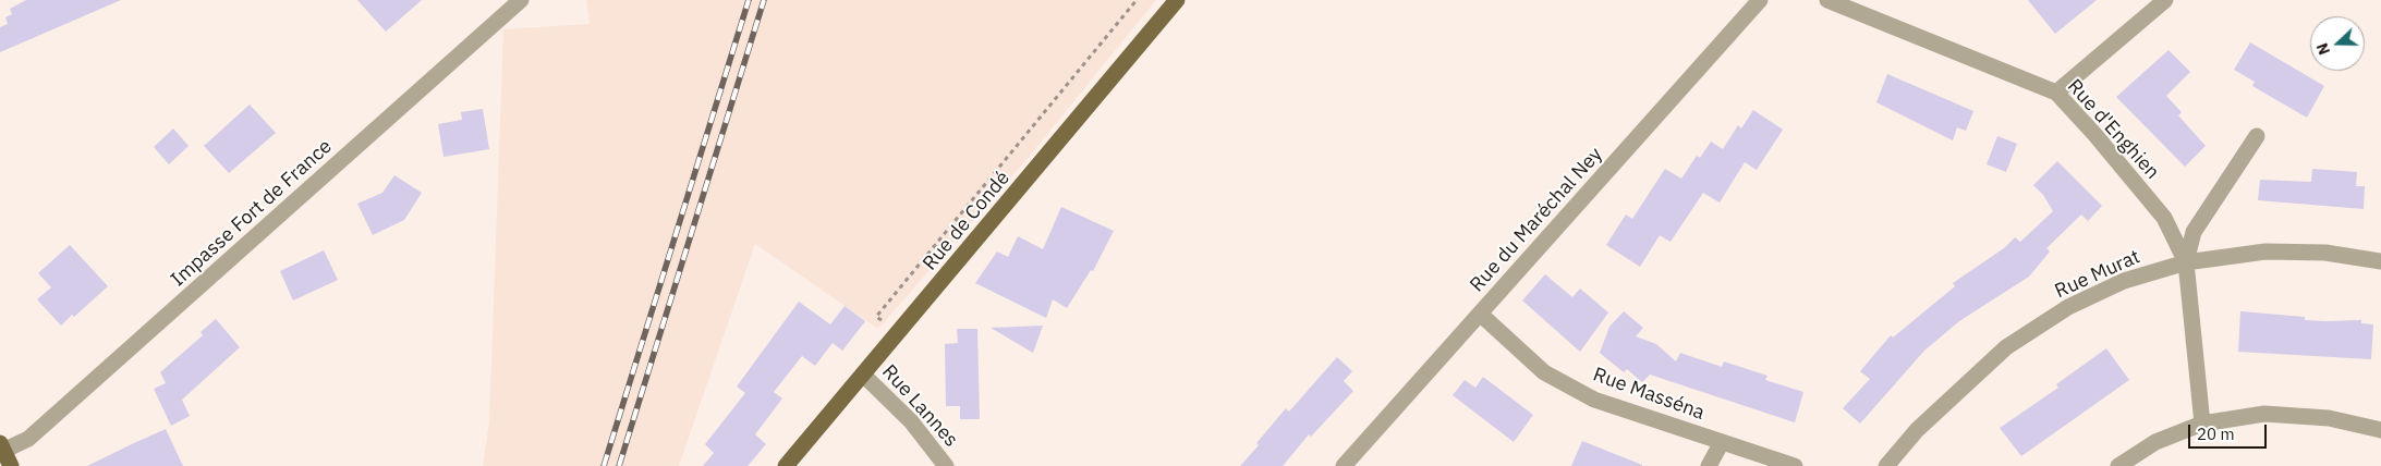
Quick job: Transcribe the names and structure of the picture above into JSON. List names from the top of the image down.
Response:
{
  "streets": {
    "main road": ["Rue de Condé"],
    "street": [
      "Rue d'Enghien",
      "Impasse Fort de France",
      "Rue du Maréchal Ney",
      "Rue Murat",
      "Rue Masséna",
      "Rue Lannes"
    ]
  },
  "crossings": [
    ["Rue d'Enghien", "Rue Murat"],
    ["Rue du Maréchal Ney", "Rue Masséna"],
    ["Rue de Condé", "Rue Lannes"]
  ],
  "scale_bar": "20 m",
  "north": "left"
}
